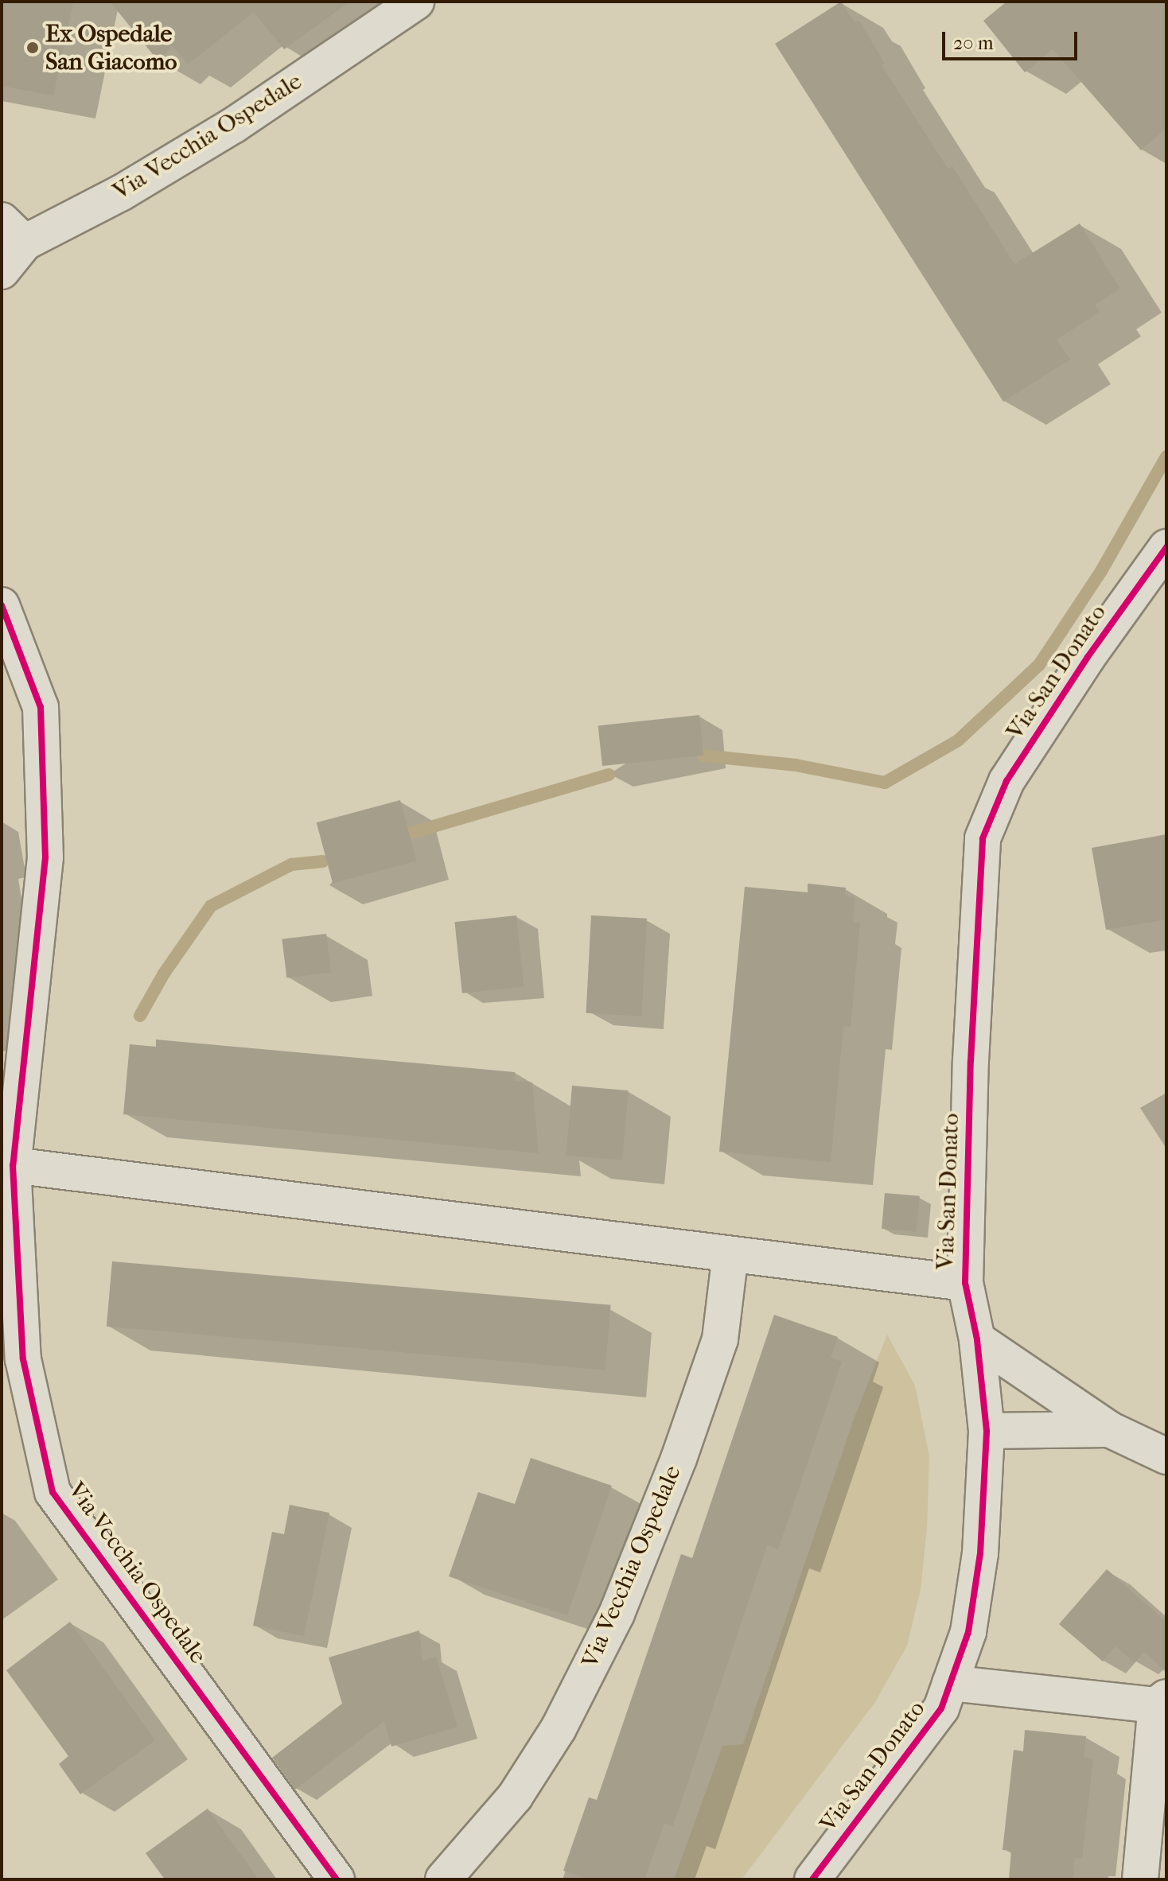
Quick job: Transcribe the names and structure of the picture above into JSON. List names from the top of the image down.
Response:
{
  "streets": {
    "street": ["Via Vecchia Ospedale", "Via San Donato"]
  },
  "places": ["Ex Ospedale San Giacomo"],
  "scale_bar": "20 m"
}
